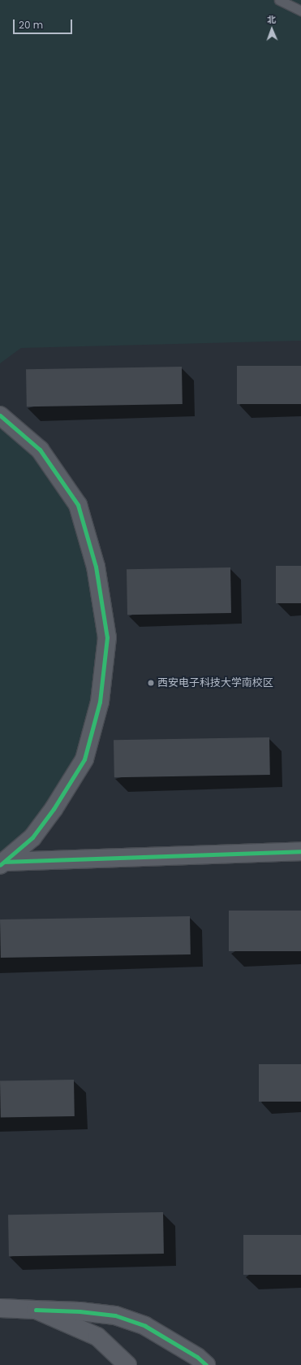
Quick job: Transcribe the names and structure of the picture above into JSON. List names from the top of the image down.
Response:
{
  "places": ["西安电子科技大学南校区"],
  "scale_bar": "20 m",
  "north": "top"
}
